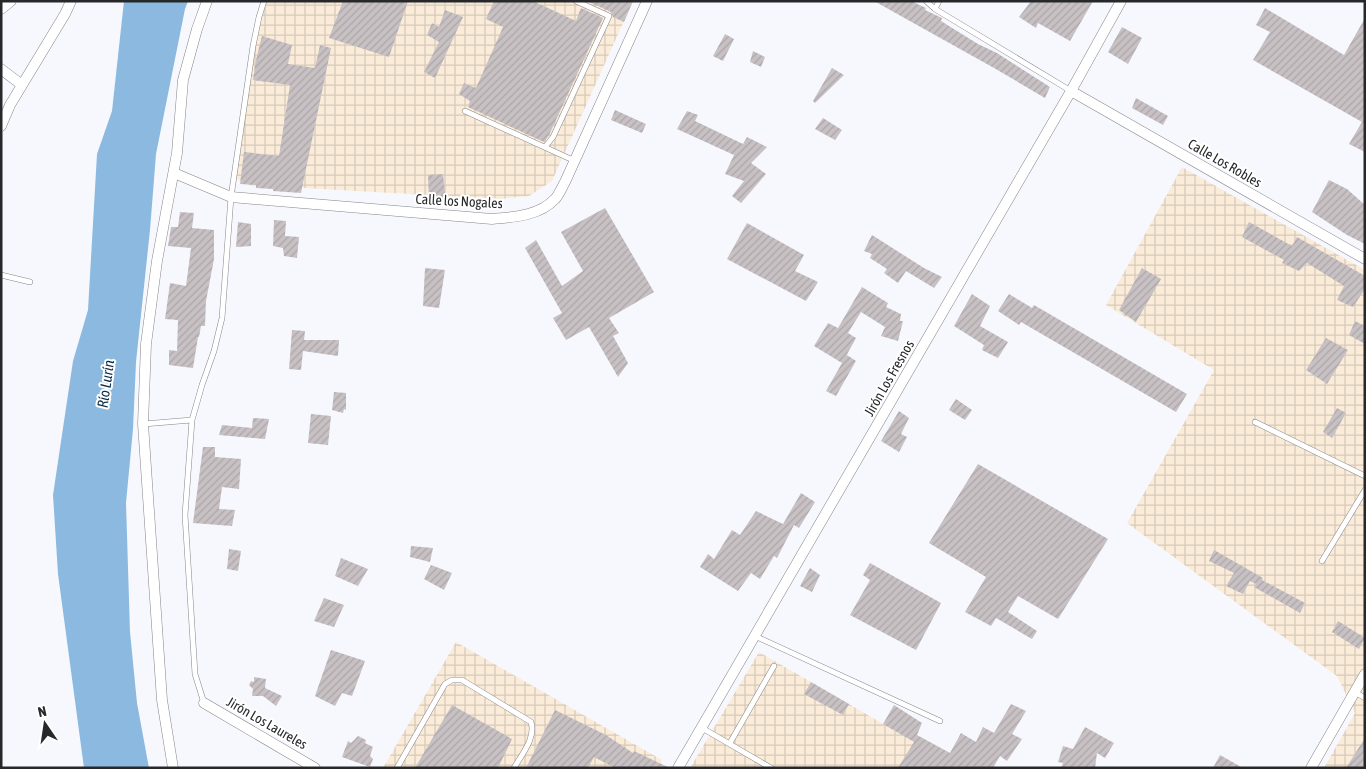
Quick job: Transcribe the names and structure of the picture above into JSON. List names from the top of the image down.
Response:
{
  "streets": {
    "street": [
      "Calle Los Robles",
      "Calle los Nogales",
      "Jirón Los Fresnos",
      "Jirón Los Laureles"
    ]
  },
  "crossings": [
    ["Calle Los Robles", "Jirón Los Fresnos"]
  ],
  "water": ["Río Lurín"],
  "north": "top"
}
